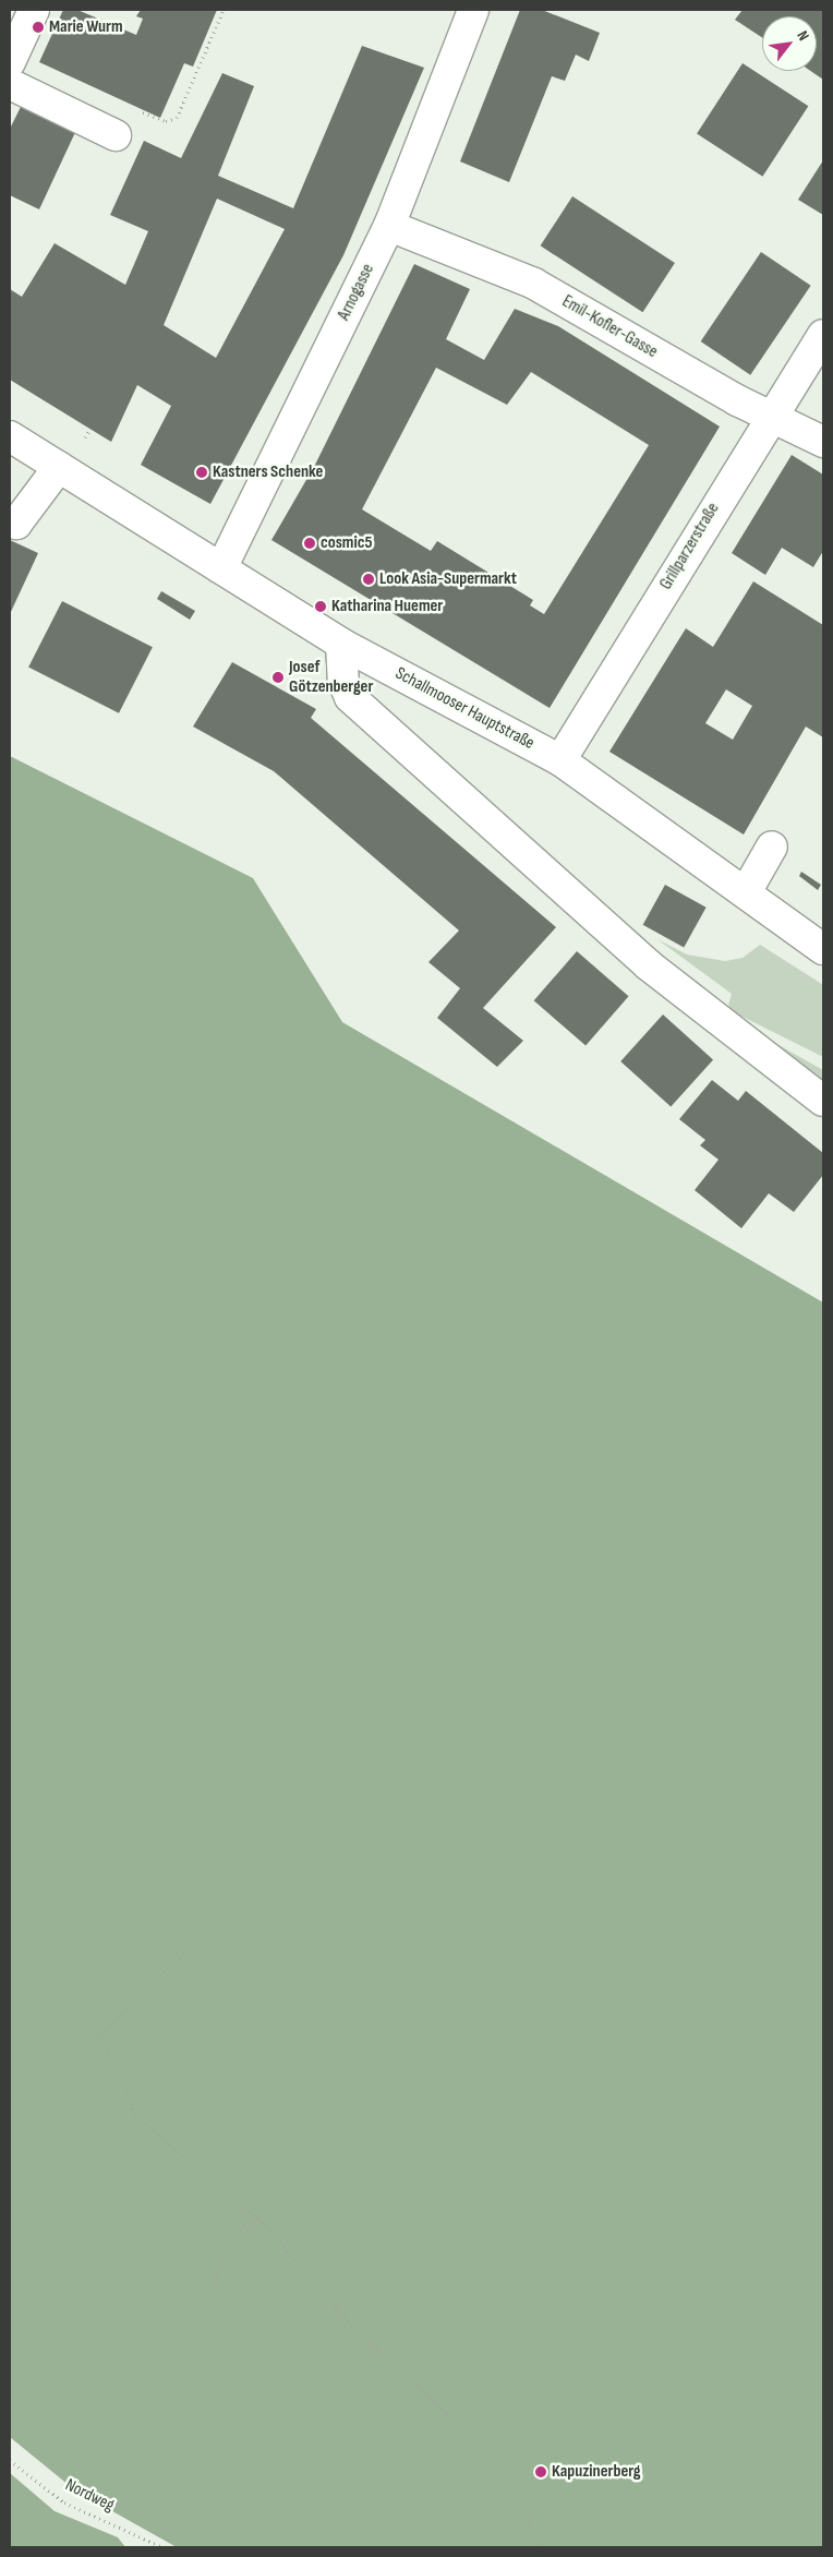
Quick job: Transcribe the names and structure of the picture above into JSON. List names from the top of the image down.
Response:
{
  "streets": {
    "street": [
      "Arnogasse",
      "Emil-Kofler-Gasse",
      "Grillparzerstraße",
      "Schallmooser Hauptstraße"
    ],
    "path": ["Nordweg"]
  },
  "crossings": [
    ["Arnogasse", "Emil-Kofler-Gasse"],
    ["Arnogasse", "Schallmooser Hauptstraße"],
    ["Emil-Kofler-Gasse", "Grillparzerstraße"],
    ["Grillparzerstraße", "Schallmooser Hauptstraße"]
  ],
  "places": [
    "Marie Wurm",
    "Kastners Schenke",
    "cosmic5",
    "Look Asia-Supermarkt",
    "Katharina Huemer",
    "Josef Götzenberger",
    "Kapuzinerberg"
  ],
  "north": "top right"
}
